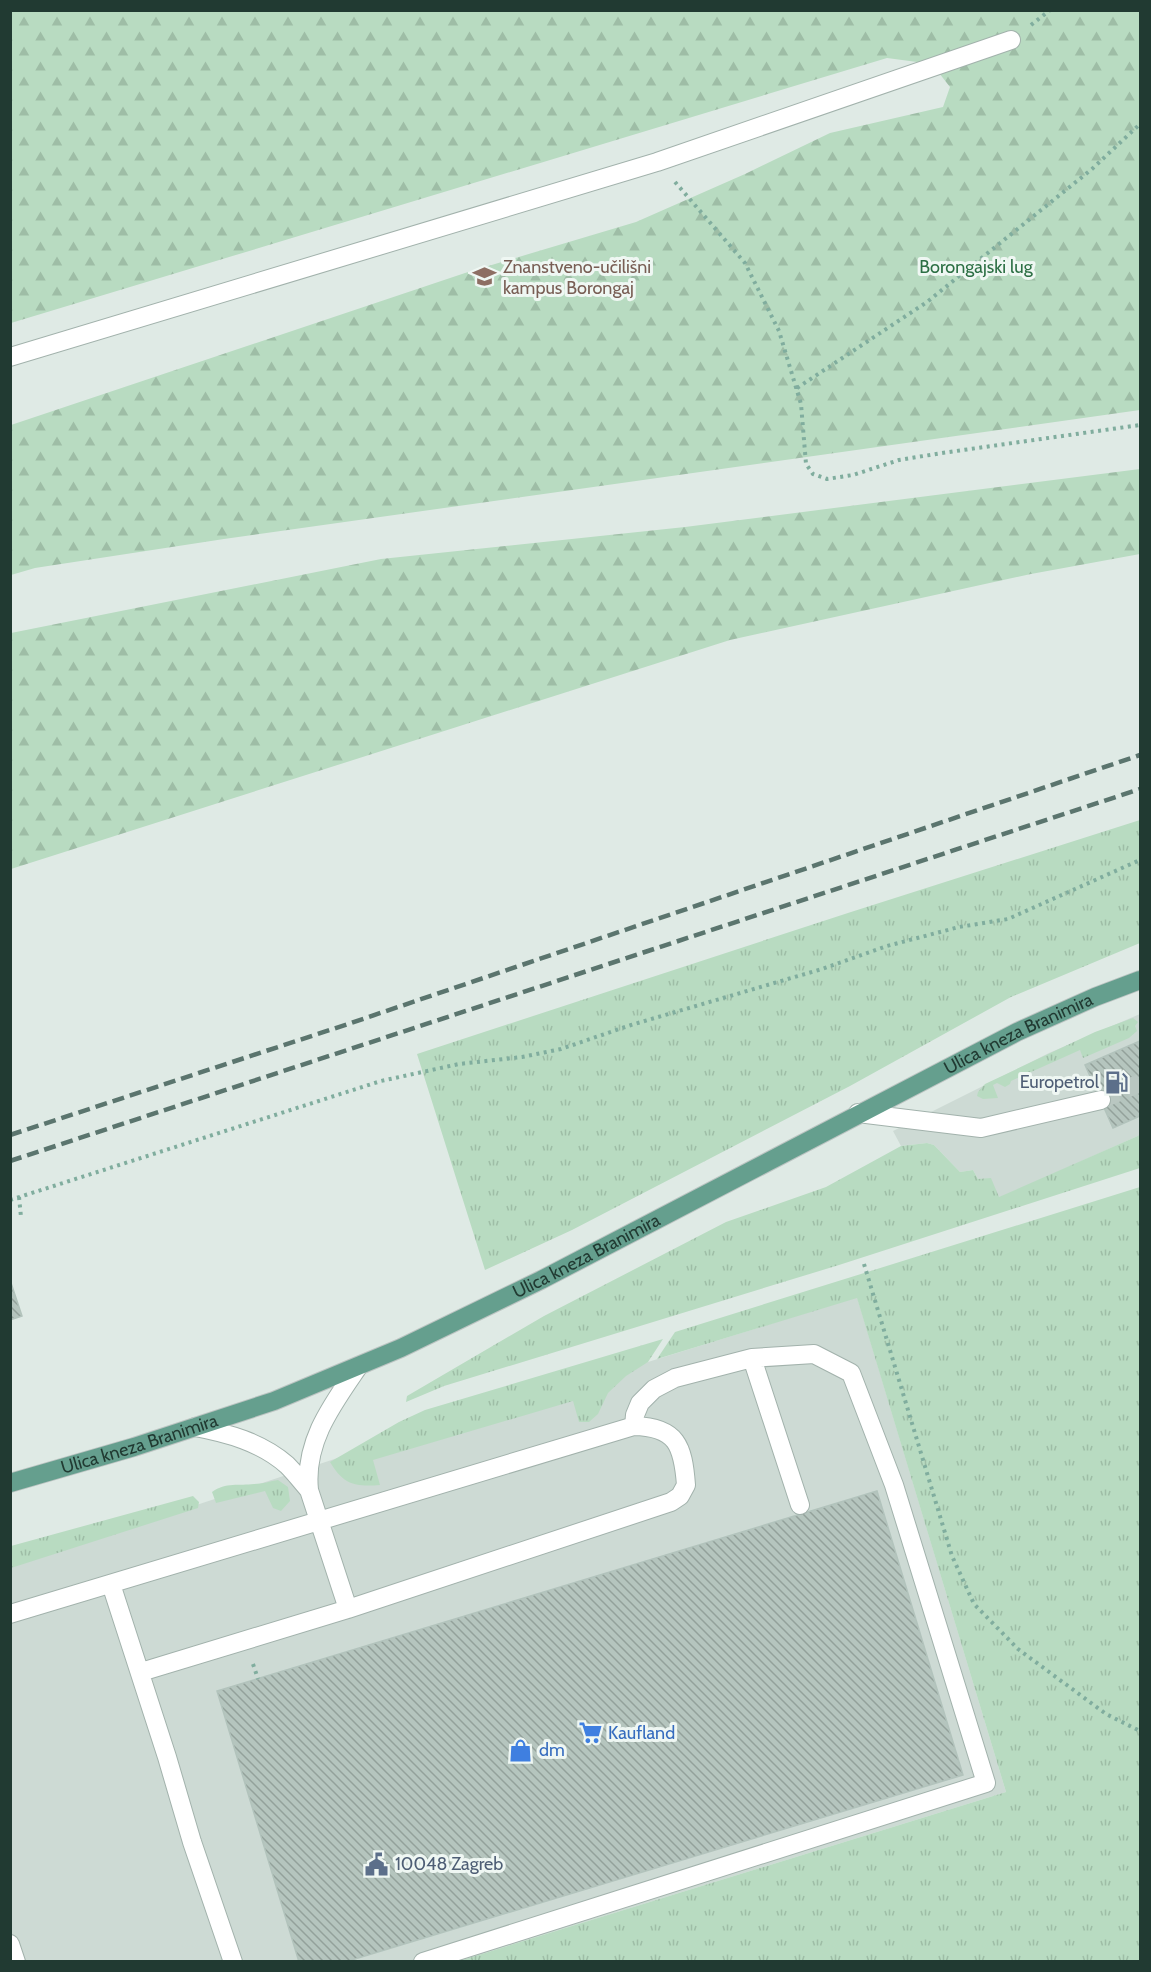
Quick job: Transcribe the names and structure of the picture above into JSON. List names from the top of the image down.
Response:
{
  "streets": {
    "main road": ["Ulica kneza Branimira"]
  },
  "parks": ["Borongajski lug"],
  "places": {
    "school or university": ["Znanstveno-učilišni kampus Borongaj"],
    "fuel station": ["Europetrol"],
    "supermarket": ["Kaufland"],
    "shop": ["dm"],
    "public building": ["10048 Zagreb"]
  }
}
